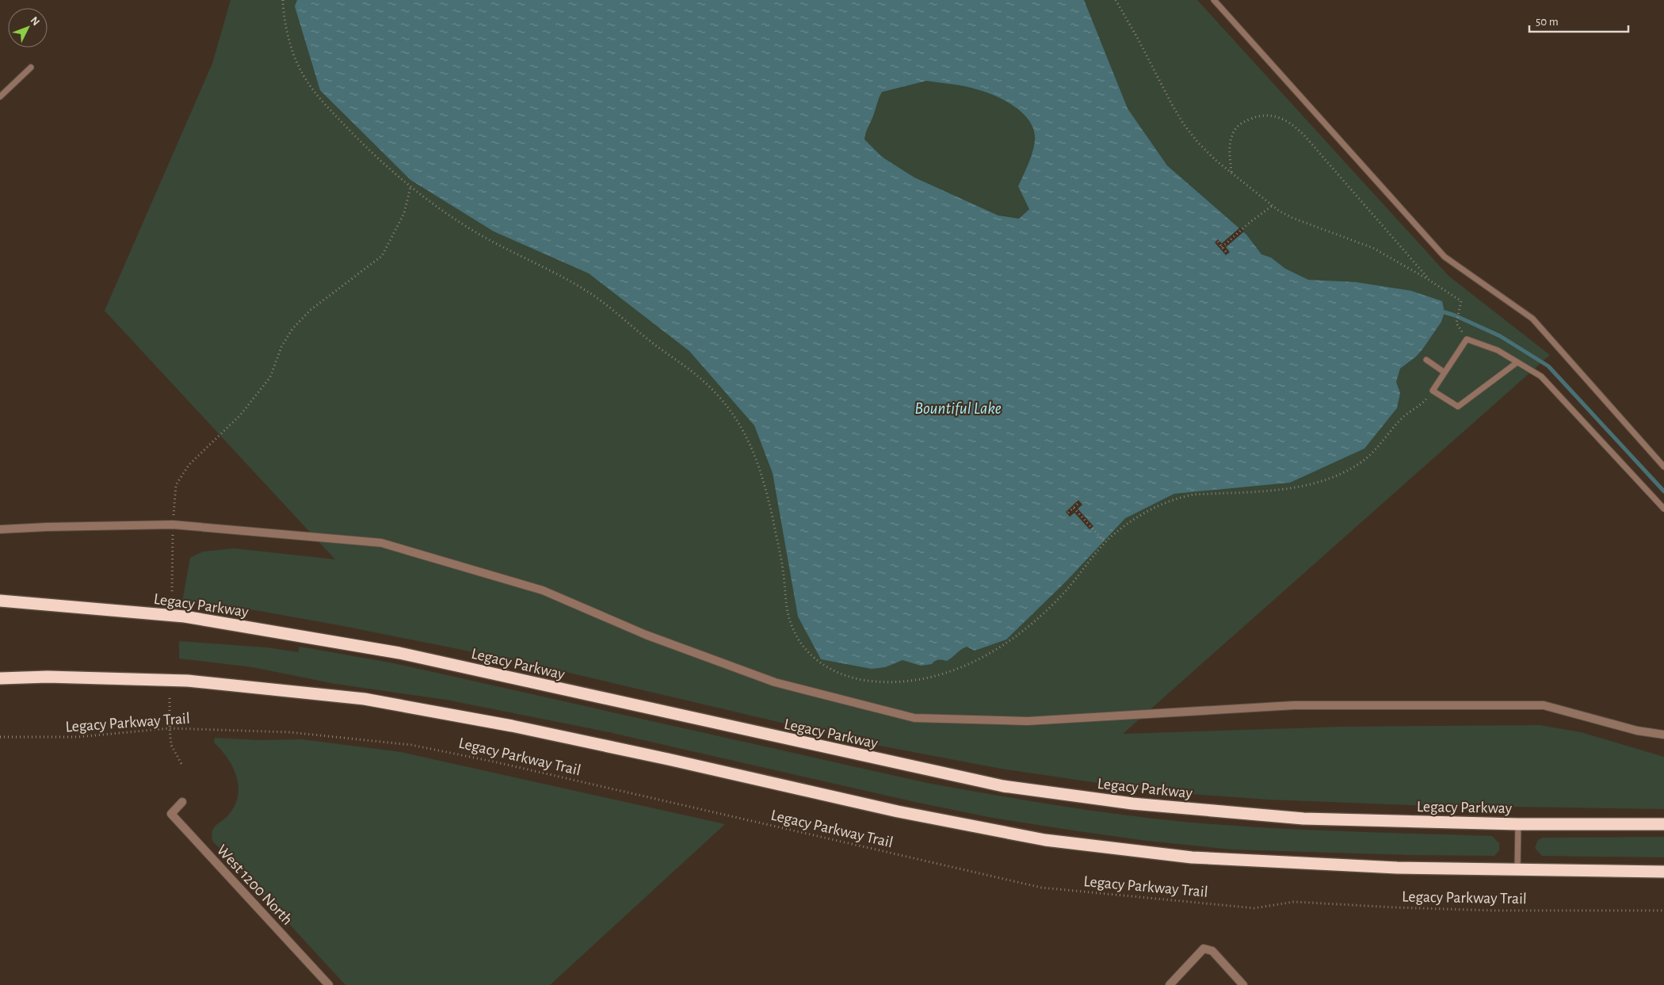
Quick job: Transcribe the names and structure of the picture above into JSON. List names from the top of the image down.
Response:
{
  "streets": {
    "highway": ["Legacy Parkway"],
    "street": ["West 1200 North"],
    "path": ["Legacy Parkway Trail"]
  },
  "water": ["Bountiful Lake"],
  "scale_bar": "50 m",
  "north": "top right"
}
